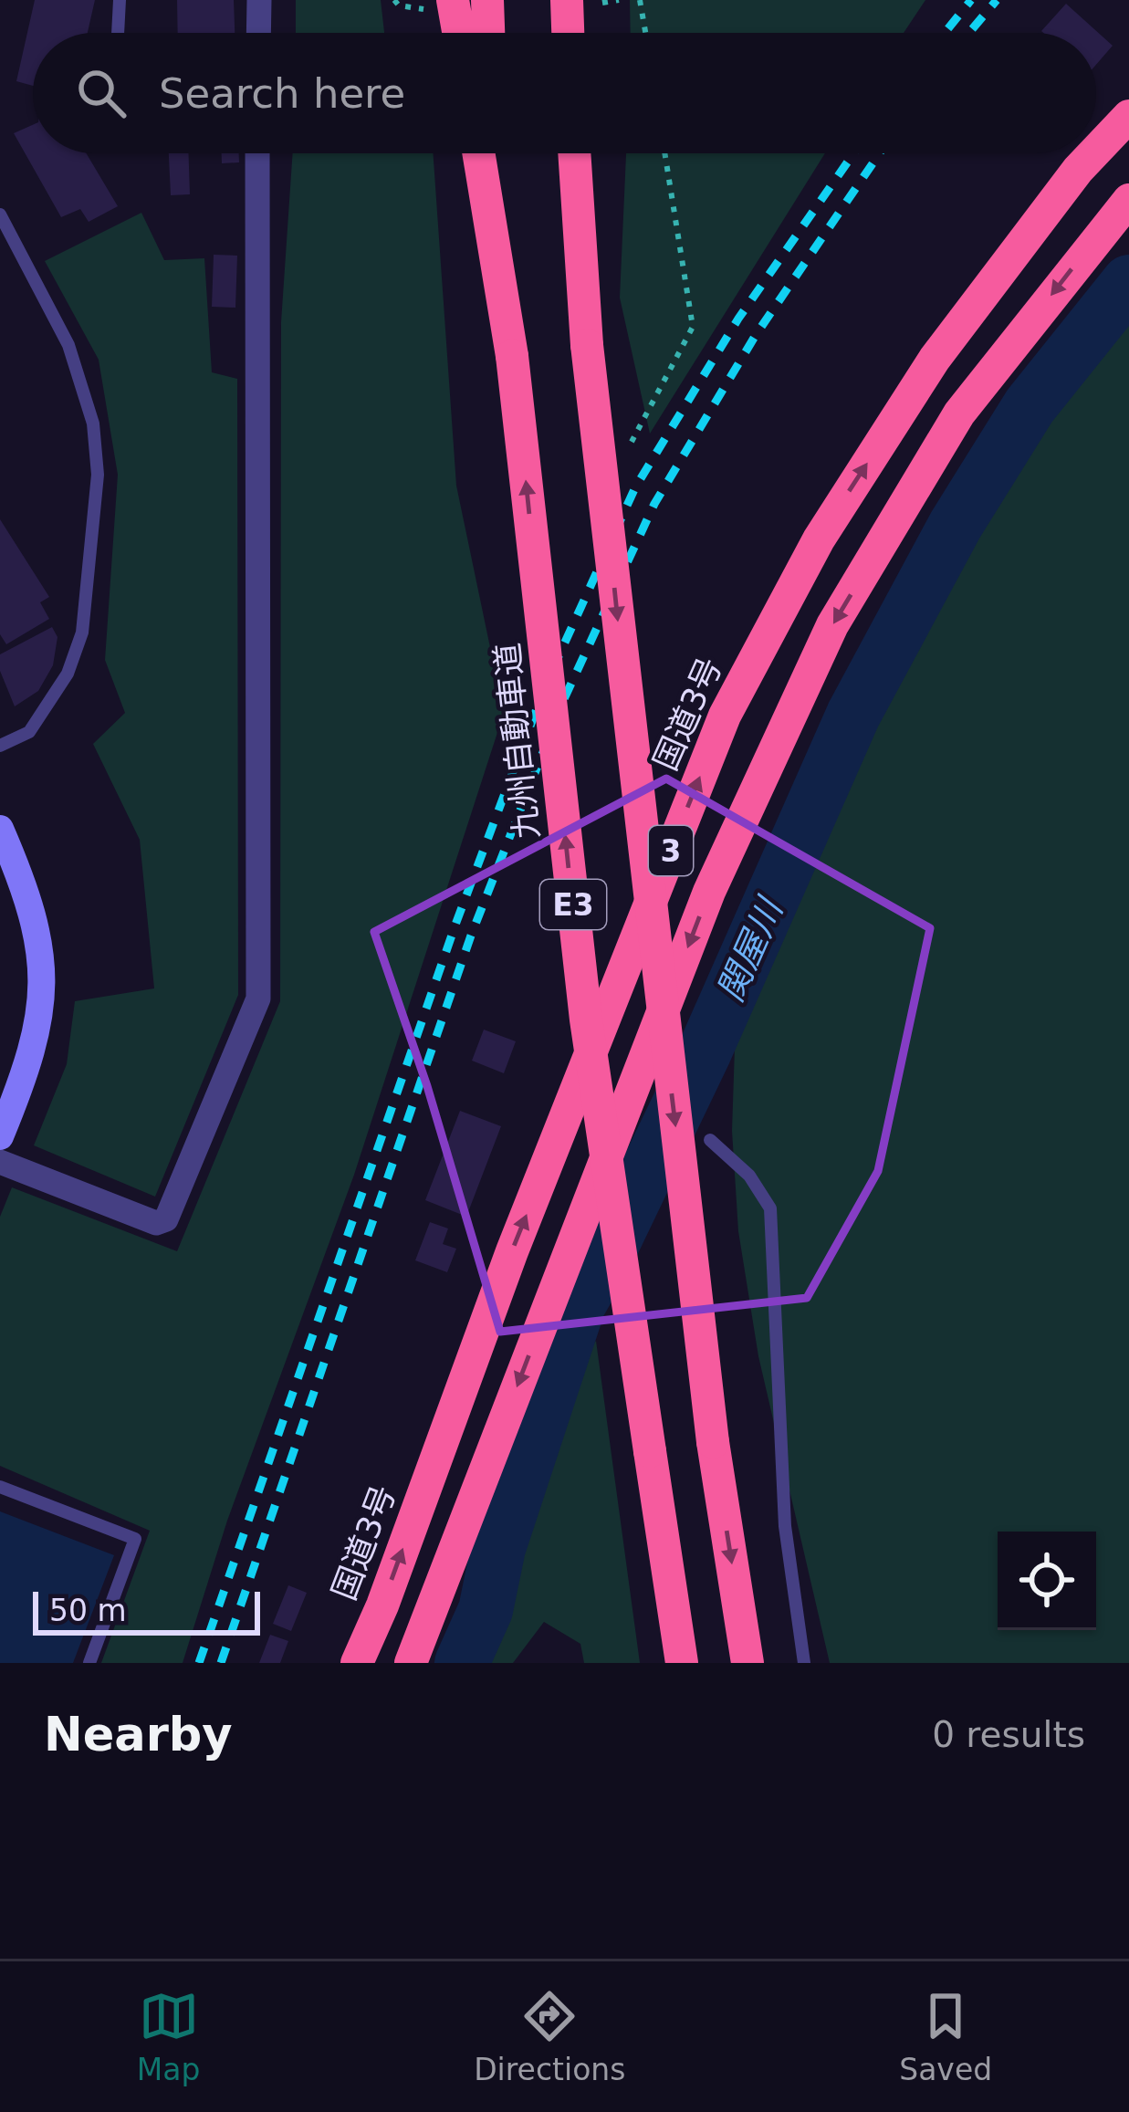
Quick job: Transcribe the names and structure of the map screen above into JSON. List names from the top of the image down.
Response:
{
  "streets": {
    "highway": [
      "国道3号",
      "九州自動車道",
      "3",
      "E3"
    ]
  },
  "water": ["関屋川"],
  "scale_bar": "50 m",
  "page": {
    "search": "Search here",
    "scale": "50 m",
    "heading": ["Nearby", "0 results"],
    "nav": ["Map", "Directions", "Saved"]
  }
}
